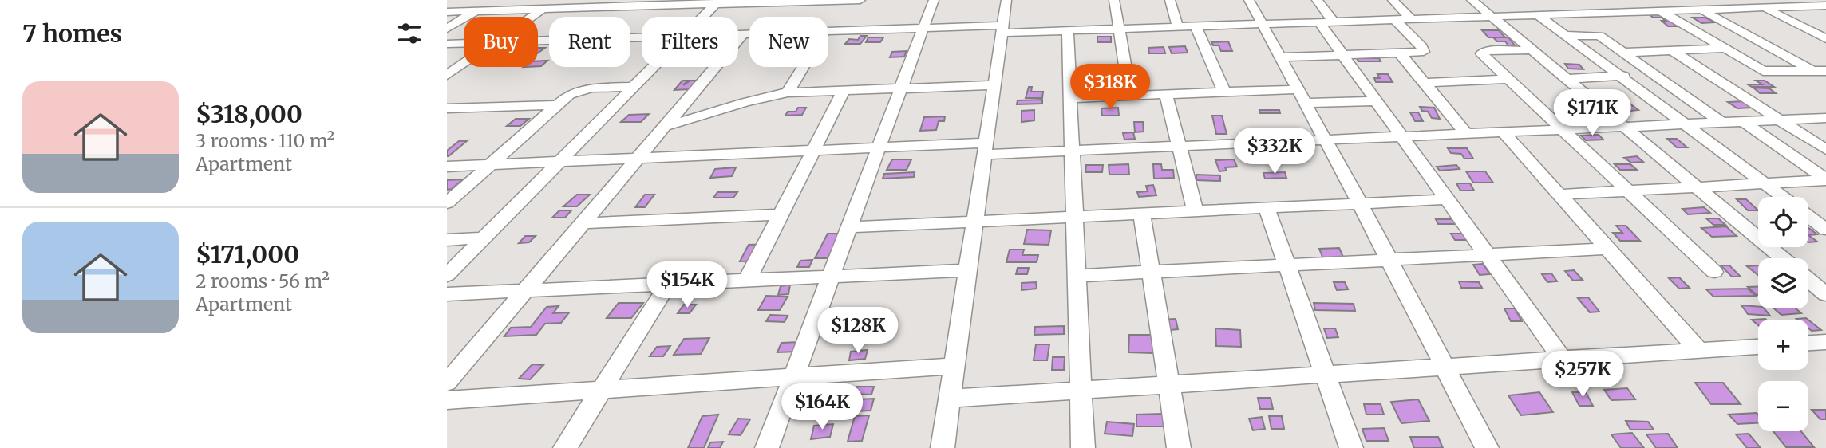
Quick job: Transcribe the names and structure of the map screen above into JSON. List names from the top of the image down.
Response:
{
  "page": {
    "heading": "7 homes",
    "chip": [
      "Buy",
      "Rent",
      "Filters",
      "New"
    ],
    "price": [
      "$318K",
      "$171K",
      "$332K",
      "$154K",
      "$128K",
      "$257K",
      "$164K"
    ],
    "list": [
      {
        "name": "$318,000",
        "note": "3 rooms · 110 m² · Apartment"
      },
      {
        "name": "$171,000",
        "note": "2 rooms · 56 m² · Apartment"
      }
    ],
    "map_buttons": ["+", "−"]
  }
}
